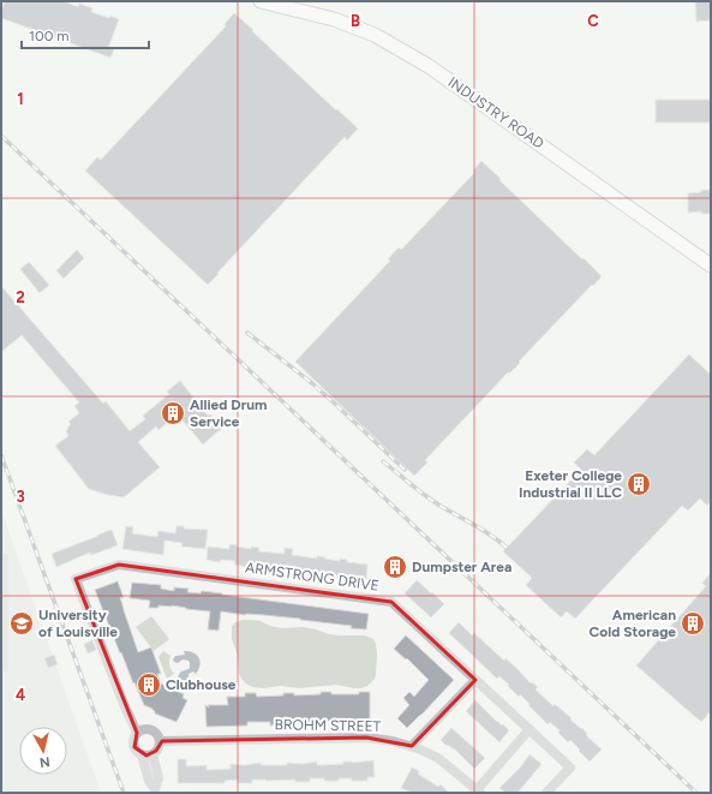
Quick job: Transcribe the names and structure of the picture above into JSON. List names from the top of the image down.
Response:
{
  "streets": {
    "main road": ["INDUSTRY ROAD"],
    "street": ["ARMSTRONG DRIVE", "BROHM STREET"]
  },
  "crossings": [
    ["ARMSTRONG DRIVE", "BROHM STREET"]
  ],
  "places": {
    "building": [
      "Allied Drum Service",
      "Exeter College Industrial II LLC",
      "Dumpster Area",
      "American Cold Storage",
      "Clubhouse"
    ],
    "school or university": ["University of Louisville"]
  },
  "scale_bar": "100 m",
  "north": "bottom",
  "grid": {
    "columns": ["B", "C"],
    "rows": [
      "1",
      "2",
      "3",
      "4"
    ]
  }
}
